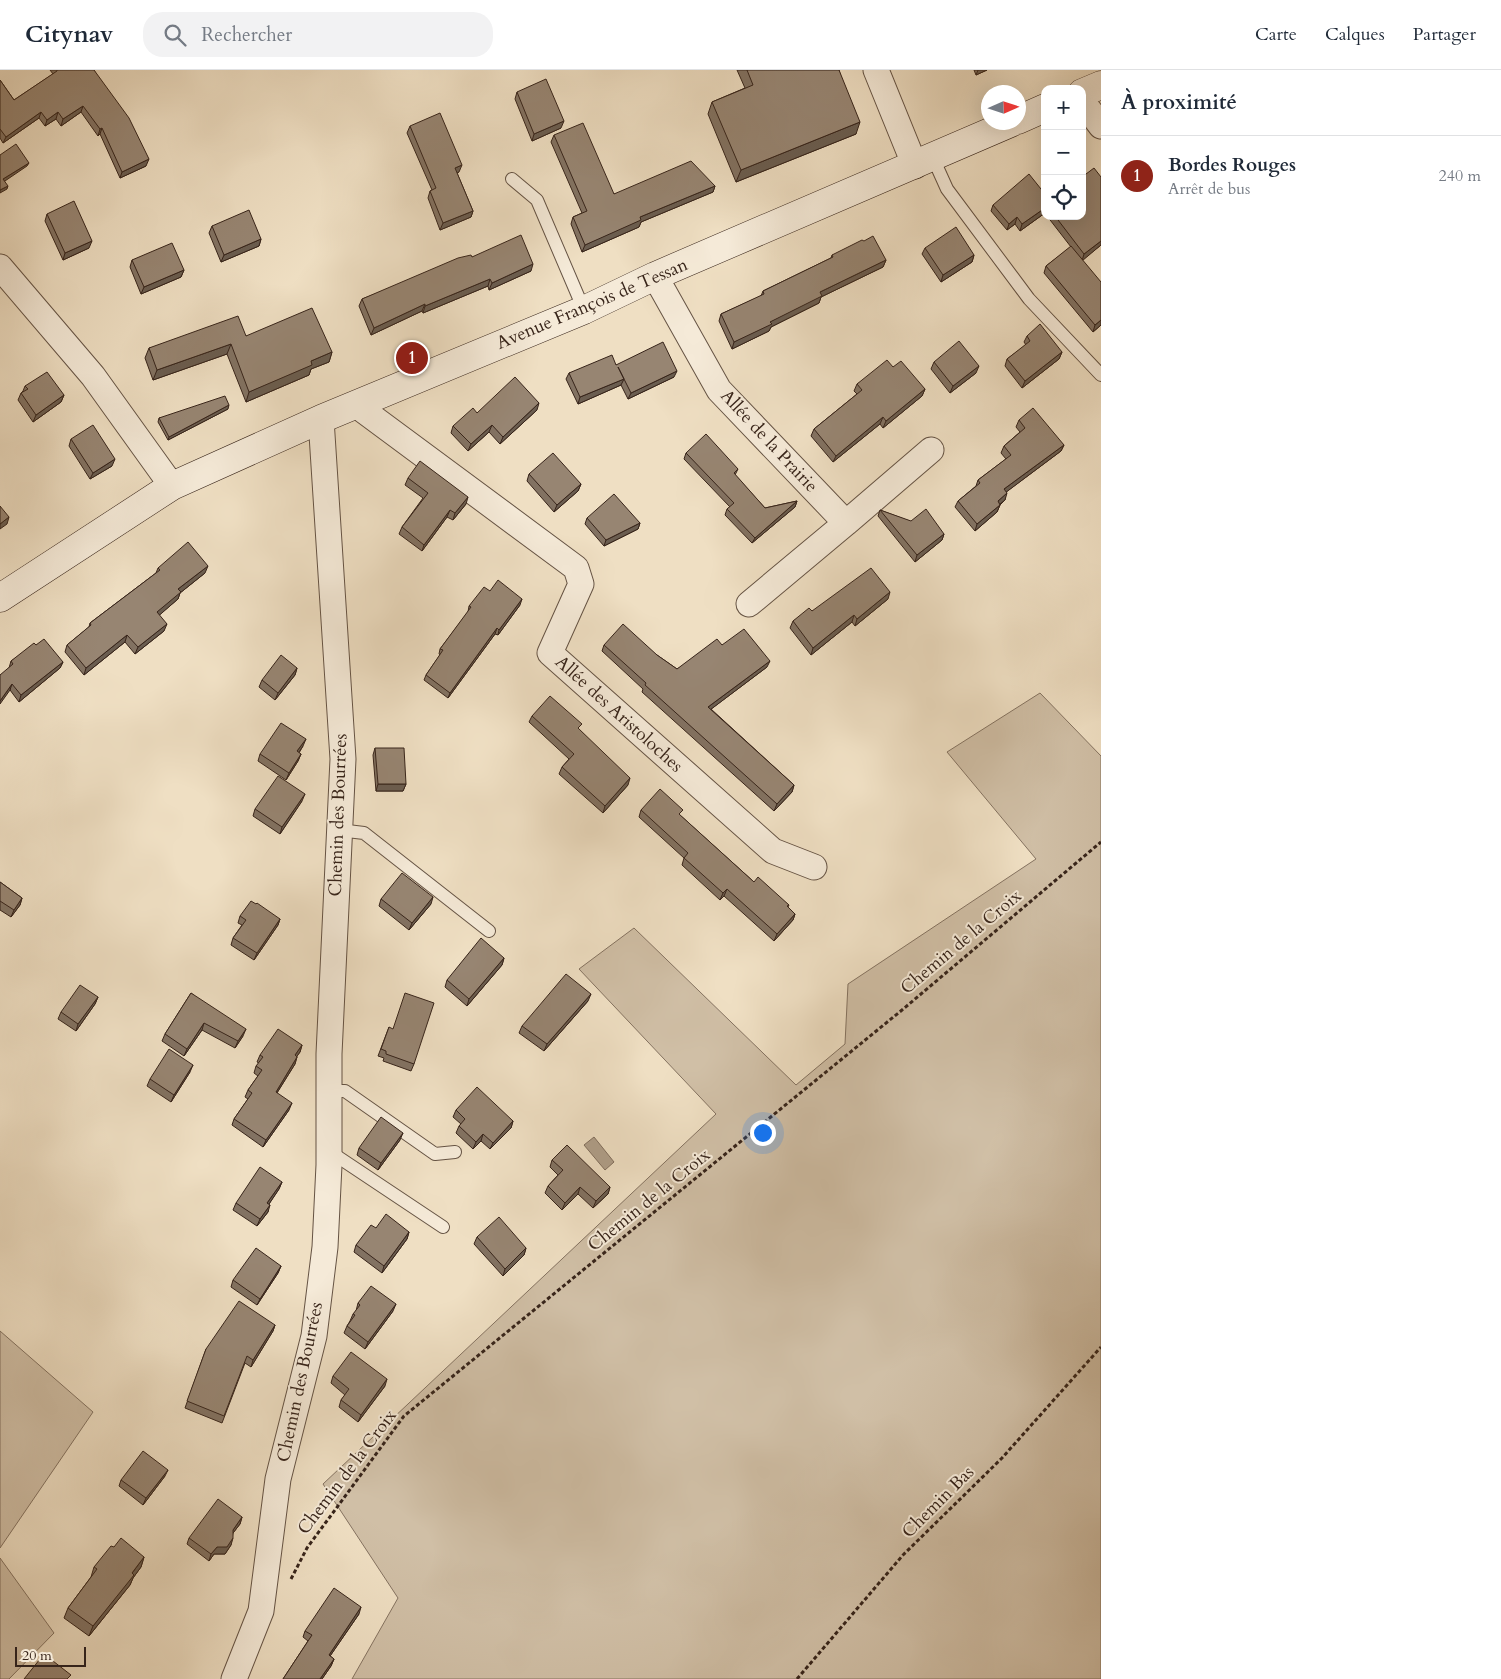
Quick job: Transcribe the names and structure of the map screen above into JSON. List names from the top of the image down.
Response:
{
  "streets": {
    "street": [
      "Avenue François de Tessan",
      "Allée de la Prairie",
      "Allée des Aristoloches",
      "Chemin des Bourrées"
    ],
    "path": ["Chemin de la Croix", "Chemin Bas"]
  },
  "crossings": [
    ["Avenue François de Tessan", "Allée de la Prairie"],
    ["Avenue François de Tessan", "Allée des Aristoloches"],
    ["Avenue François de Tessan", "Chemin des Bourrées"]
  ],
  "scale_bar": "20 m",
  "north": "right",
  "page": {
    "header": "Citynav",
    "search": "Rechercher",
    "nav": ["Carte", "Calques", "Partager"],
    "heading": "À proximité",
    "map_buttons": ["+", "−"],
    "list": [
      {
        "mark": "1",
        "name": "Bordes Rouges",
        "note": "Arrêt de bus",
        "value": "240 m"
      }
    ],
    "pins": "1",
    "scale": "20 m"
  }
}
